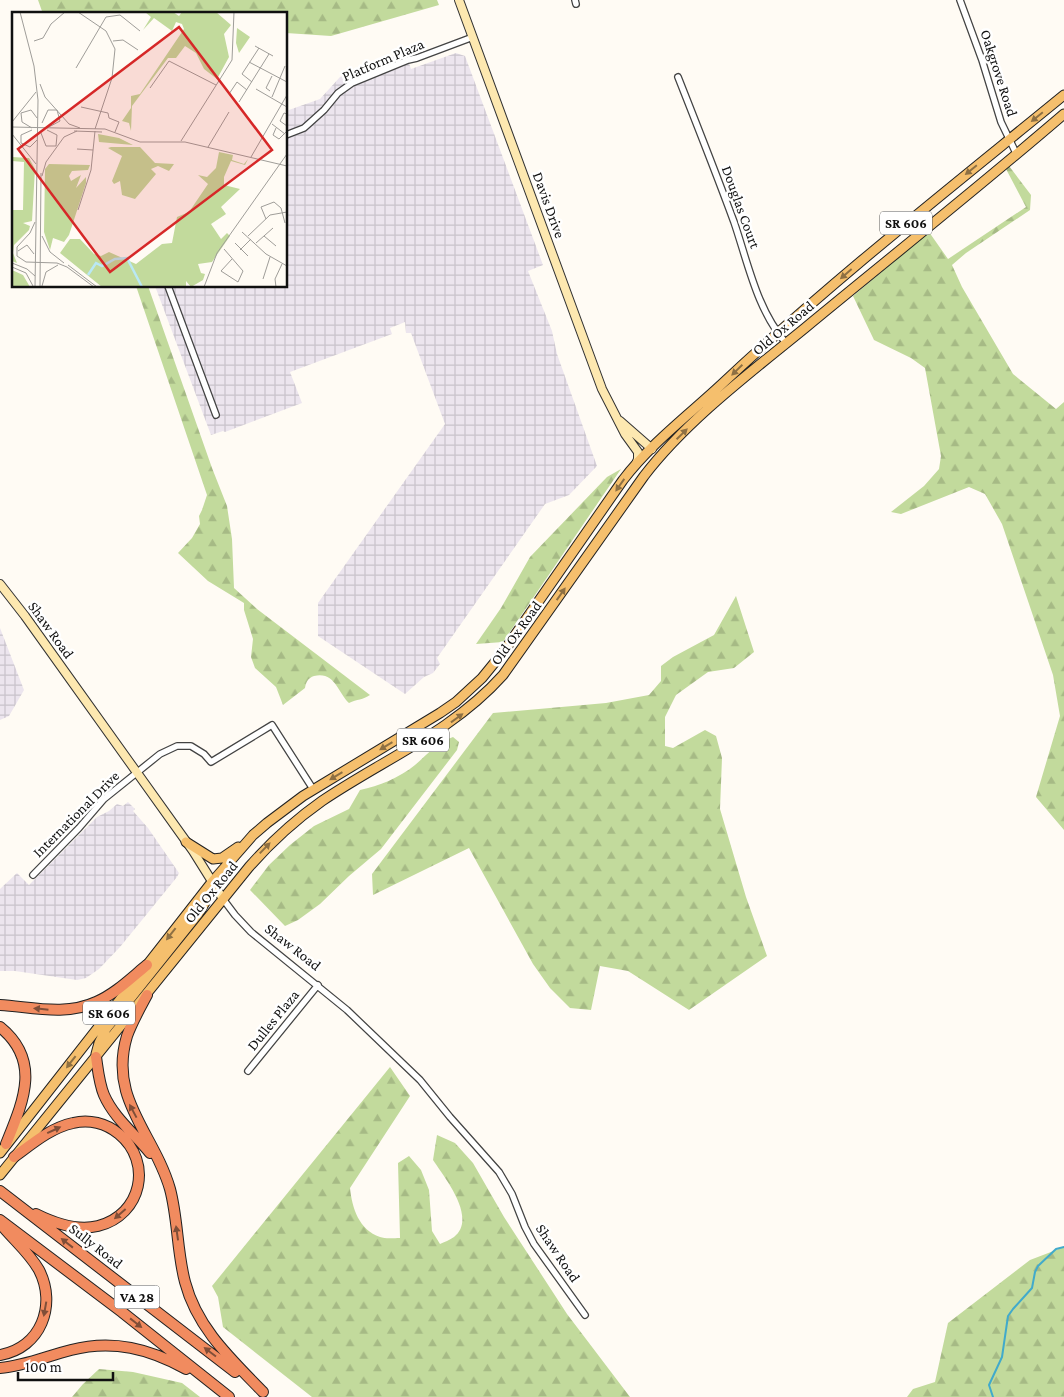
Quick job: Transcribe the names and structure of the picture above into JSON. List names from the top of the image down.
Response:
{
  "streets": {
    "highway": ["Sully Road", "VA 28"],
    "main road": ["SR 606", "Old Ox Road"],
    "street": [
      "Platform Plaza",
      "Oakgrove Road",
      "Davis Drive",
      "Douglas Court",
      "Shaw Road",
      "International Drive",
      "Dulles Plaza"
    ]
  },
  "crossings": [
    ["Platform Plaza", "Davis Drive"],
    ["Oakgrove Road", "Old Ox Road"],
    ["Davis Drive", "Old Ox Road"],
    ["Douglas Court", "Old Ox Road"],
    ["Old Ox Road", "Shaw Road"],
    ["Old Ox Road", "International Drive"],
    ["Shaw Road", "International Drive"],
    ["Shaw Road", "Dulles Plaza"]
  ],
  "scale_bar": "100 m"
}
